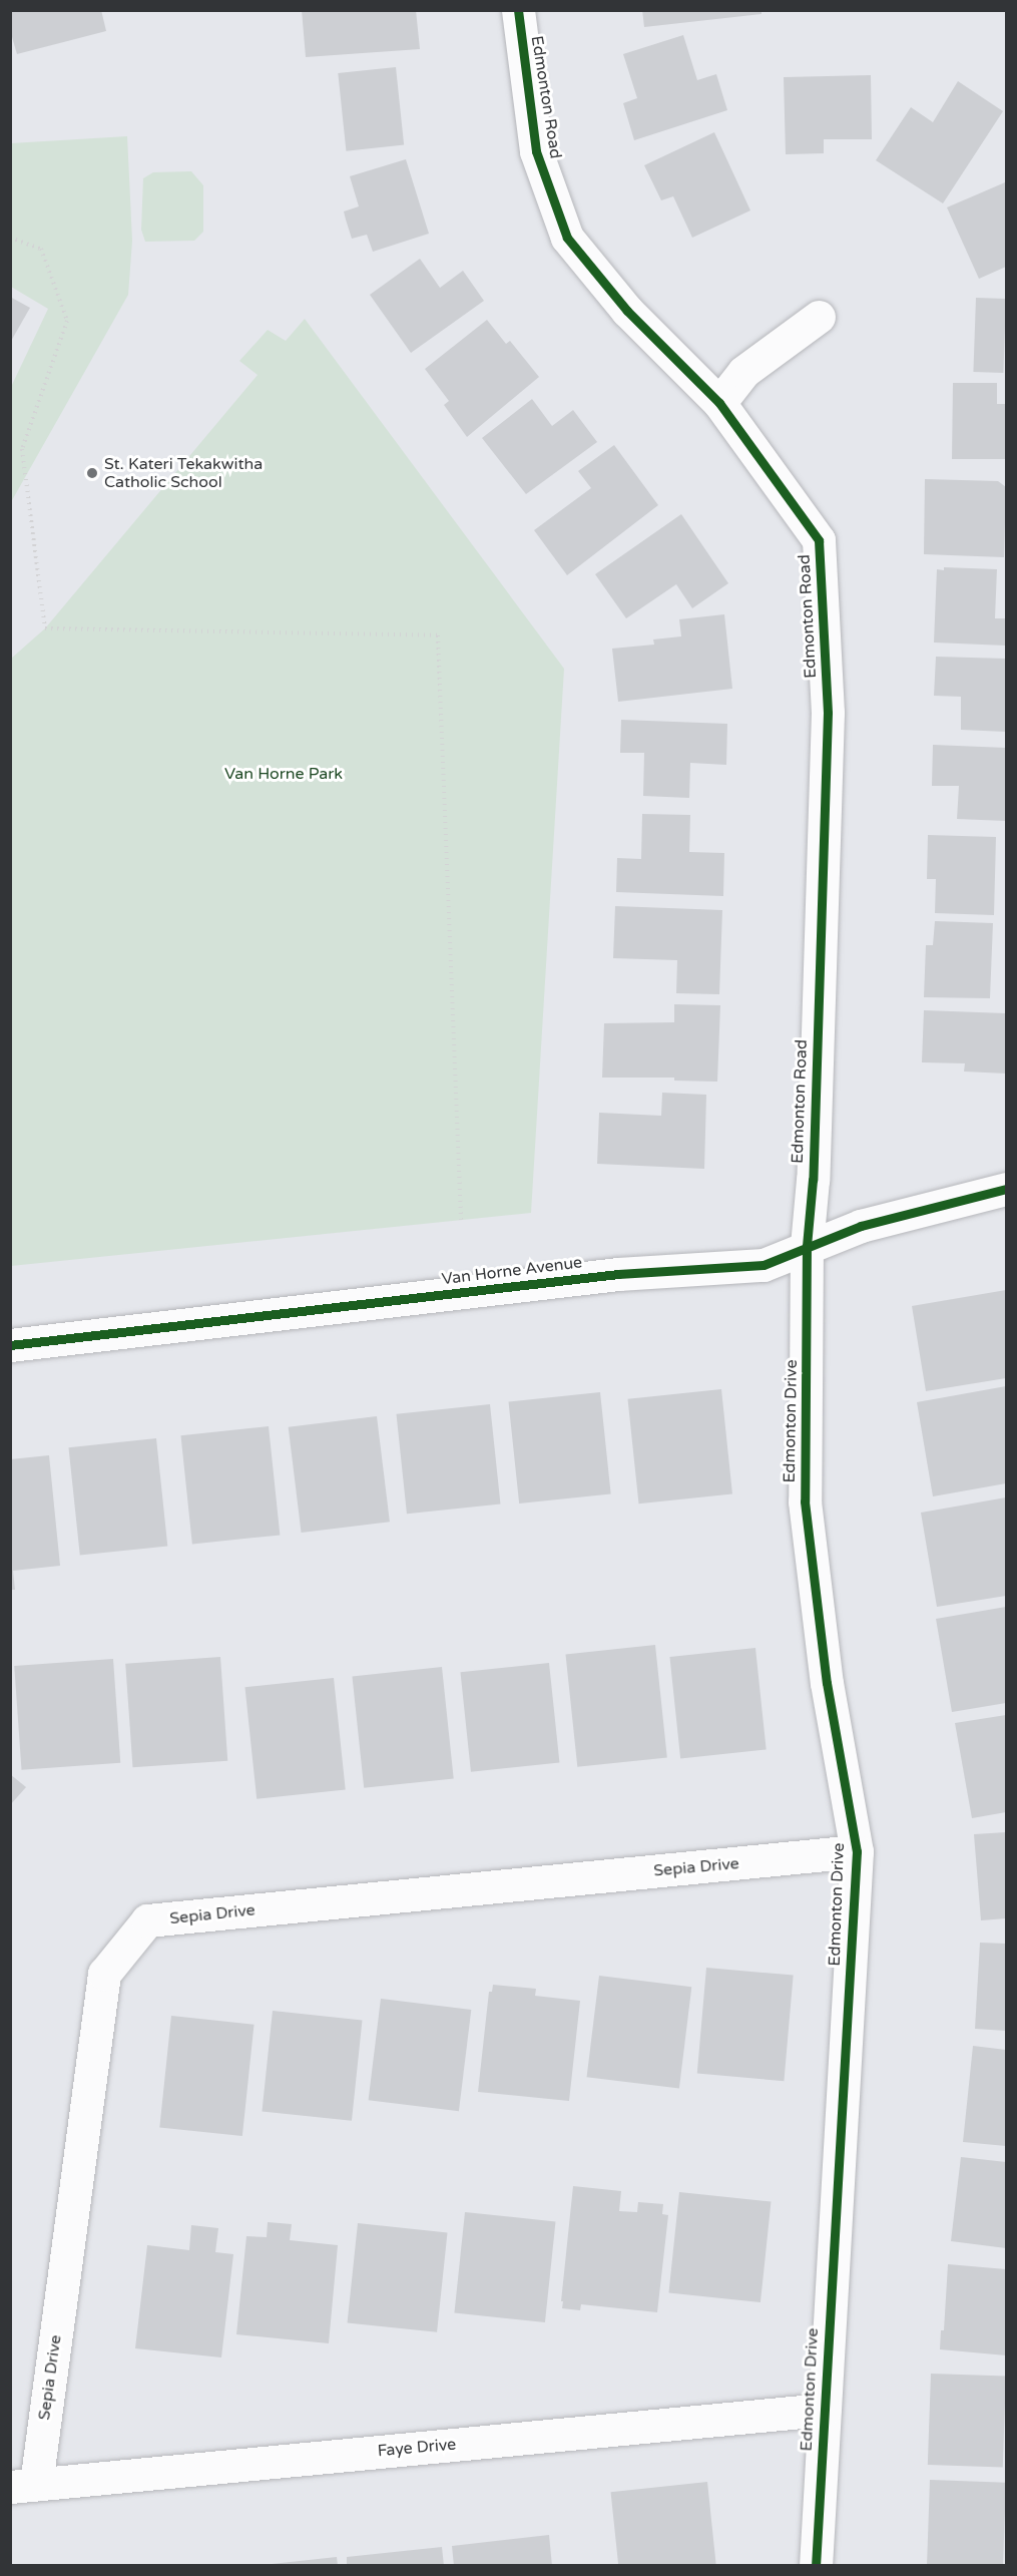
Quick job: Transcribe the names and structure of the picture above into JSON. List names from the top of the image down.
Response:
{
  "streets": {
    "street": [
      "Edmonton Road",
      "Van Horne Avenue",
      "Edmonton Drive",
      "Sepia Drive",
      "Faye Drive"
    ]
  },
  "crossings": [
    ["Edmonton Road", "Van Horne Avenue"],
    ["Edmonton Road", "Edmonton Drive"],
    ["Van Horne Avenue", "Edmonton Drive"],
    ["Edmonton Drive", "Sepia Drive"],
    ["Edmonton Drive", "Faye Drive"],
    ["Sepia Drive", "Faye Drive"]
  ],
  "parks": ["Van Horne Park"],
  "places": ["St. Kateri Tekakwitha Catholic School"]
}
